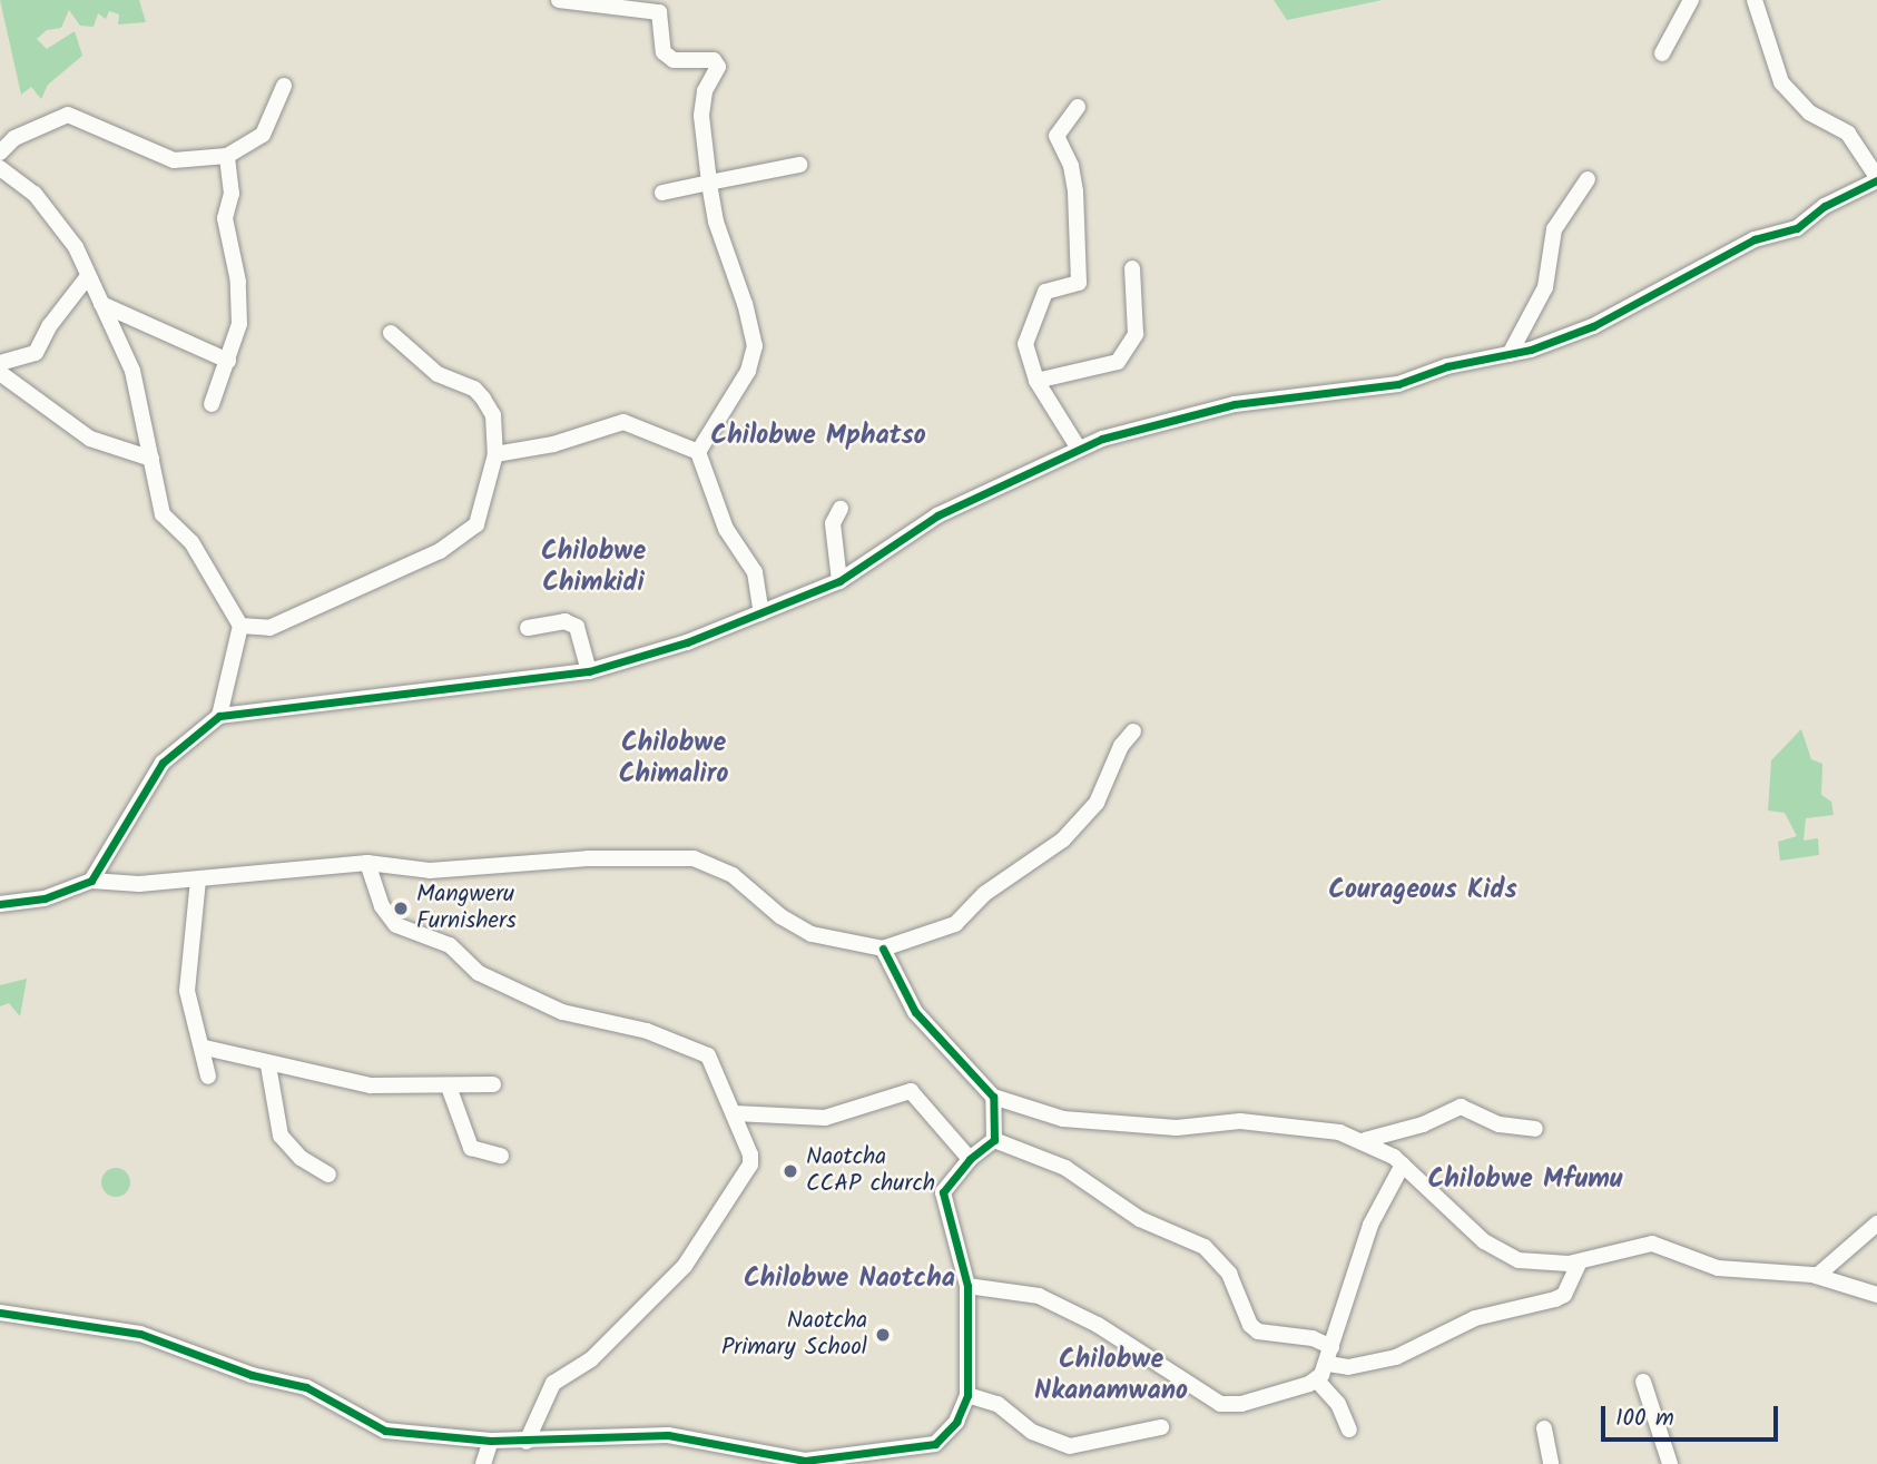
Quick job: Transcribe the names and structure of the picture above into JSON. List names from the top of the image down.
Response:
{
  "districts": [
    "Chilobwe Mphatso",
    "Chilobwe Chimkidi",
    "Chilobwe Chimaliro",
    "Courageous Kids",
    "Chilobwe Mfumu",
    "Chilobwe Naotcha",
    "Chilobwe Nkanamwano"
  ],
  "places": ["Mangweru Furnishers", "Naotcha CCAP church", "Naotcha Primary School"],
  "scale_bar": "100 m"
}
